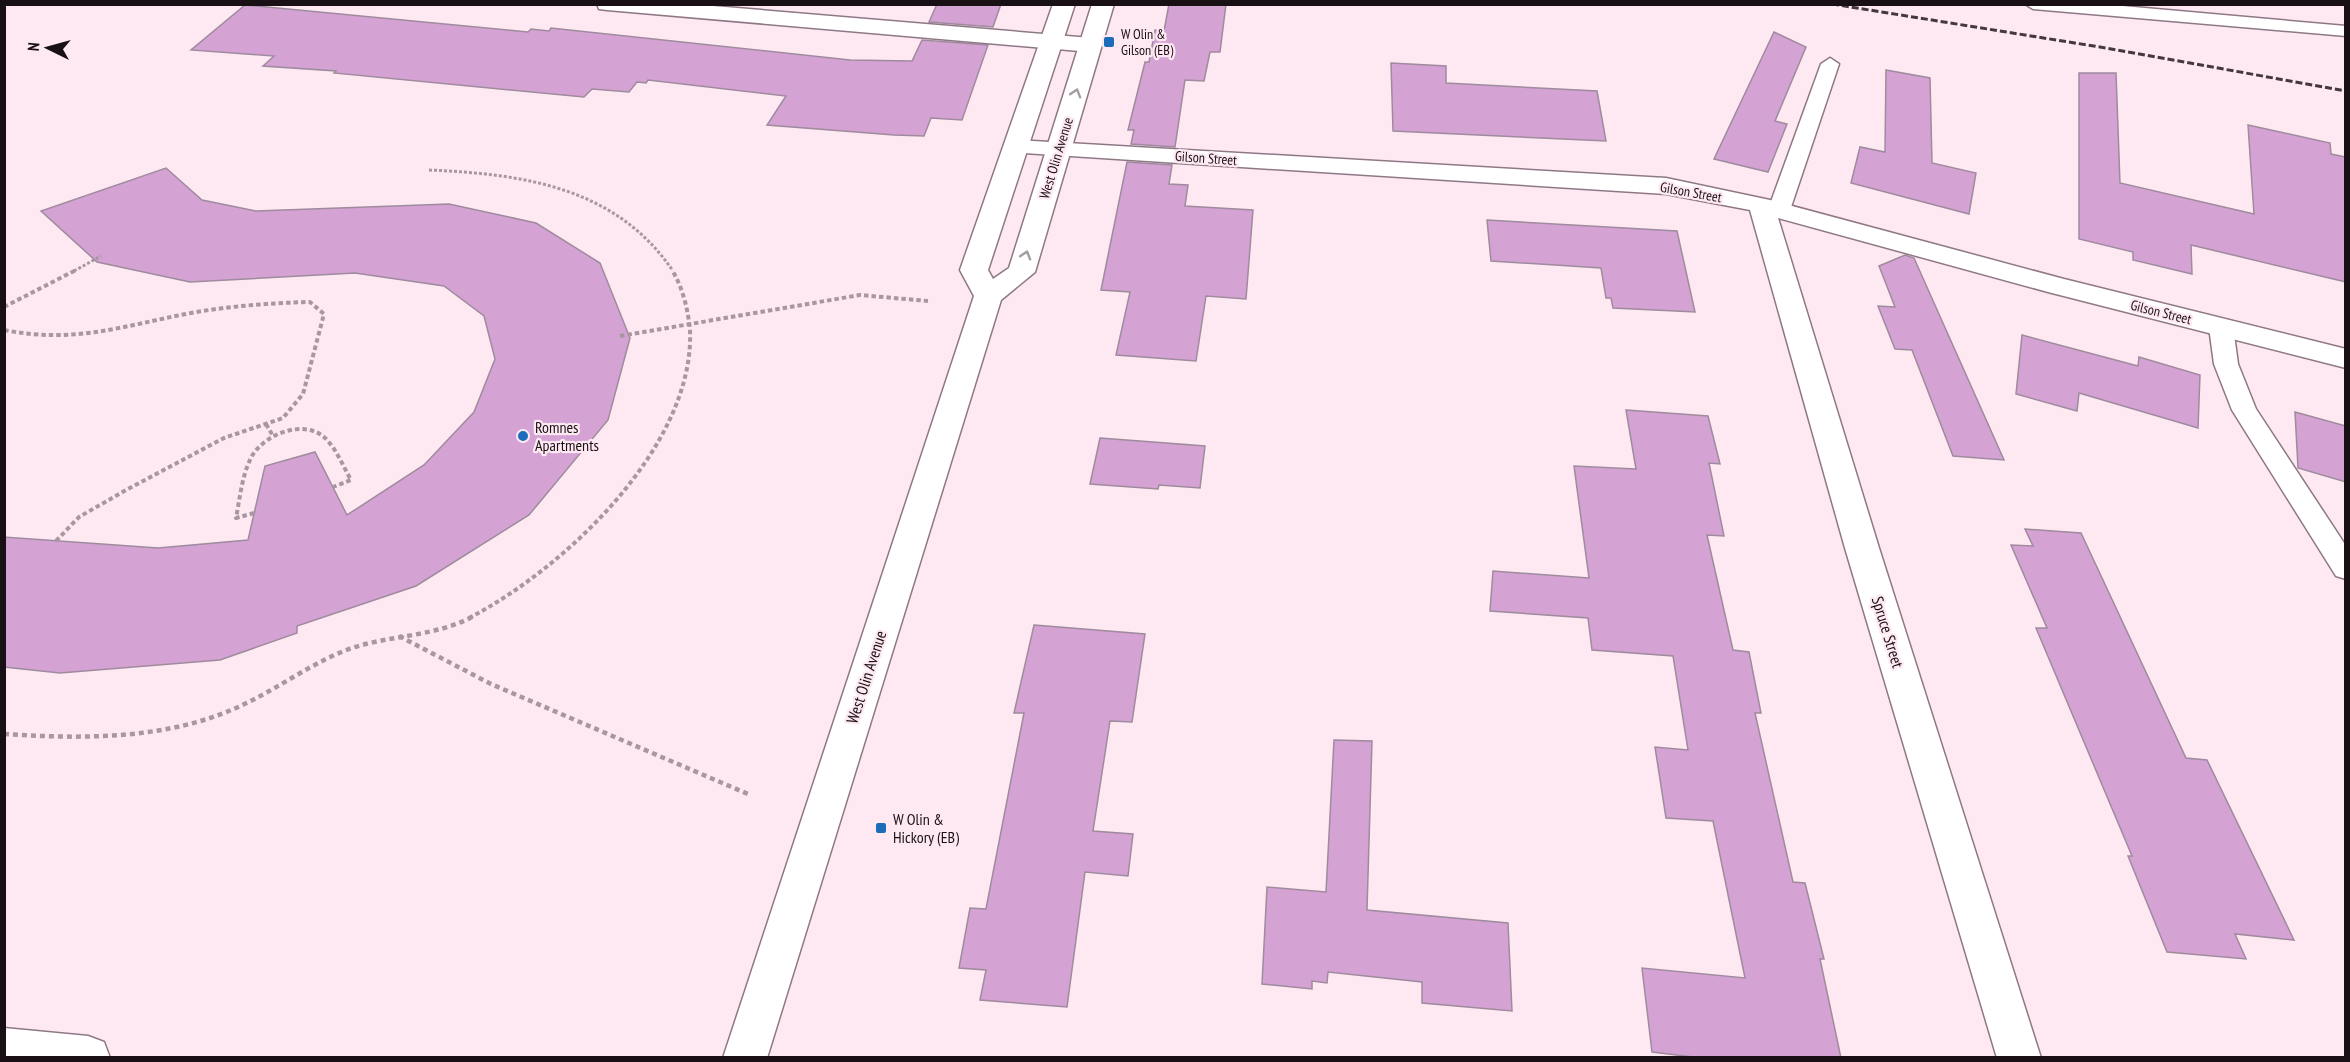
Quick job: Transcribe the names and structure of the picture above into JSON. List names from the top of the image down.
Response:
{
  "streets": {
    "street": ["West Olin Avenue", "Gilson Street", "Spruce Street"]
  },
  "crossings": [
    ["West Olin Avenue", "Gilson Street"],
    ["Gilson Street", "Spruce Street"]
  ],
  "places": {
    "transit": ["W Olin & Gilson (EB)", "W Olin & Hickory (EB)"],
    "other": ["Romnes Apartments"]
  },
  "north": "left"
}
